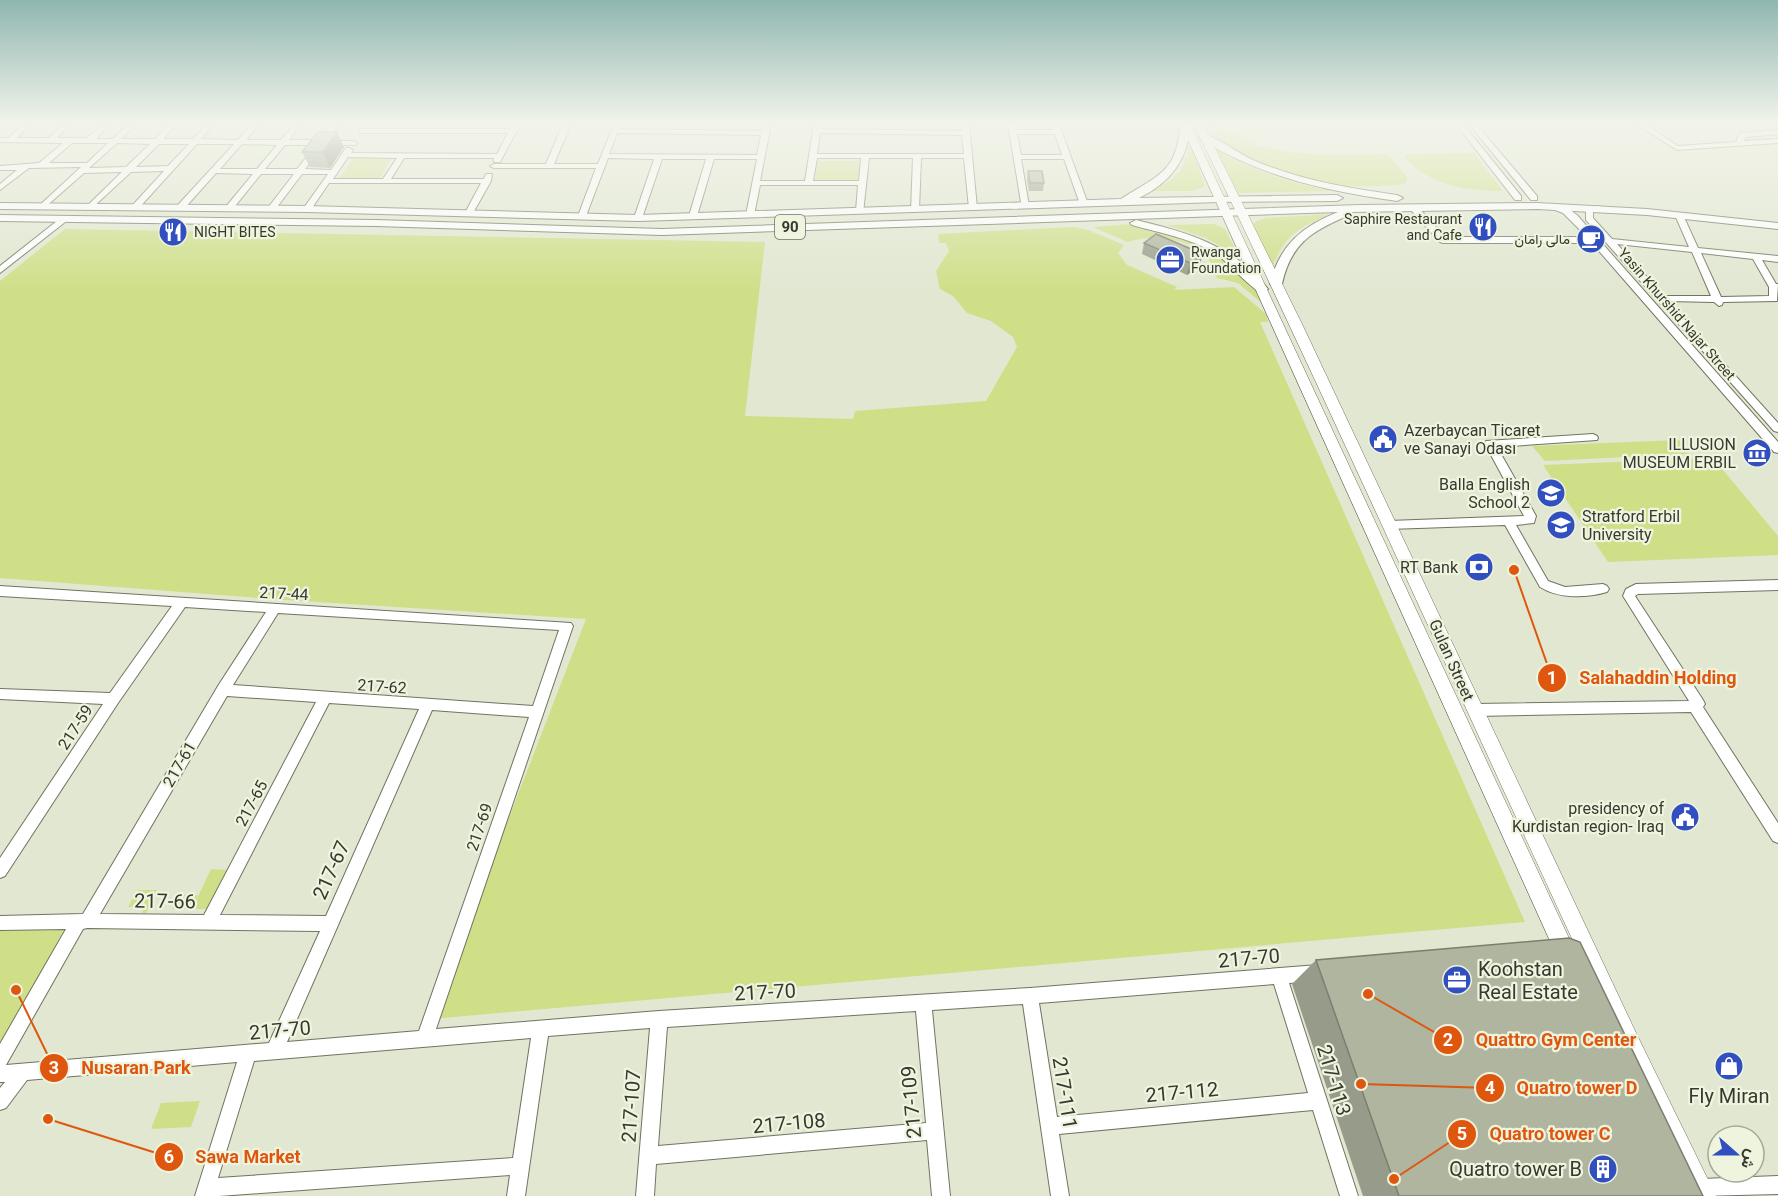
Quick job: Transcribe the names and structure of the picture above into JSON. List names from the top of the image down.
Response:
{
  "streets": {
    "highway": ["90"],
    "main road": ["Gulan Street"],
    "street": [
      "Yasin Khurshid Najar Street",
      "217-44",
      "217-62",
      "217-59",
      "217-61",
      "217-65",
      "217-69",
      "217-67",
      "217-66",
      "217-70",
      "217-113",
      "217-112",
      "217-111",
      "217-109",
      "217-107",
      "217-108"
    ]
  },
  "crossings": [
    ["90", "Yasin Khurshid Najar Street"],
    ["90", "Gulan Street"],
    ["217-44", "217-59"],
    ["217-44", "217-61"],
    ["217-44", "217-69"],
    ["217-62", "217-61"],
    ["217-62", "217-65"],
    ["217-62", "217-69"],
    ["217-62", "217-67"],
    ["217-61", "217-66"],
    ["217-65", "217-66"],
    ["217-69", "217-70"],
    ["217-67", "217-66"],
    ["217-67", "217-70"],
    ["217-70", "217-113"],
    ["217-70", "217-111"],
    ["217-70", "217-109"],
    ["217-70", "217-107"],
    ["217-113", "217-112"],
    ["217-112", "217-111"],
    ["217-109", "217-108"],
    ["217-107", "217-108"]
  ],
  "places": {
    "restaurant": ["Saphire Restaurant and Cafe", "NIGHT BITES"],
    "cafe": ["مالى رامان"],
    "office": ["Rwanga Foundation", "Koohstan Real Estate"],
    "public building": ["Azerbaycan Ticaret ve Sanayi Odası", "presidency of Kurdistan region- Iraq"],
    "museum": ["ILLUSION MUSEUM ERBIL"],
    "school or university": ["Balla English School 2", "Stratford Erbil University"],
    "bank": ["RT Bank"],
    "other": [
      "Salahaddin Holding",
      "Nusaran Park",
      "Quattro Gym Center",
      "Quatro tower D",
      "Sawa Market",
      "Quatro tower C"
    ],
    "shop": ["Fly Miran"],
    "building": ["Quatro tower B"]
  },
  "north": "right"
}
